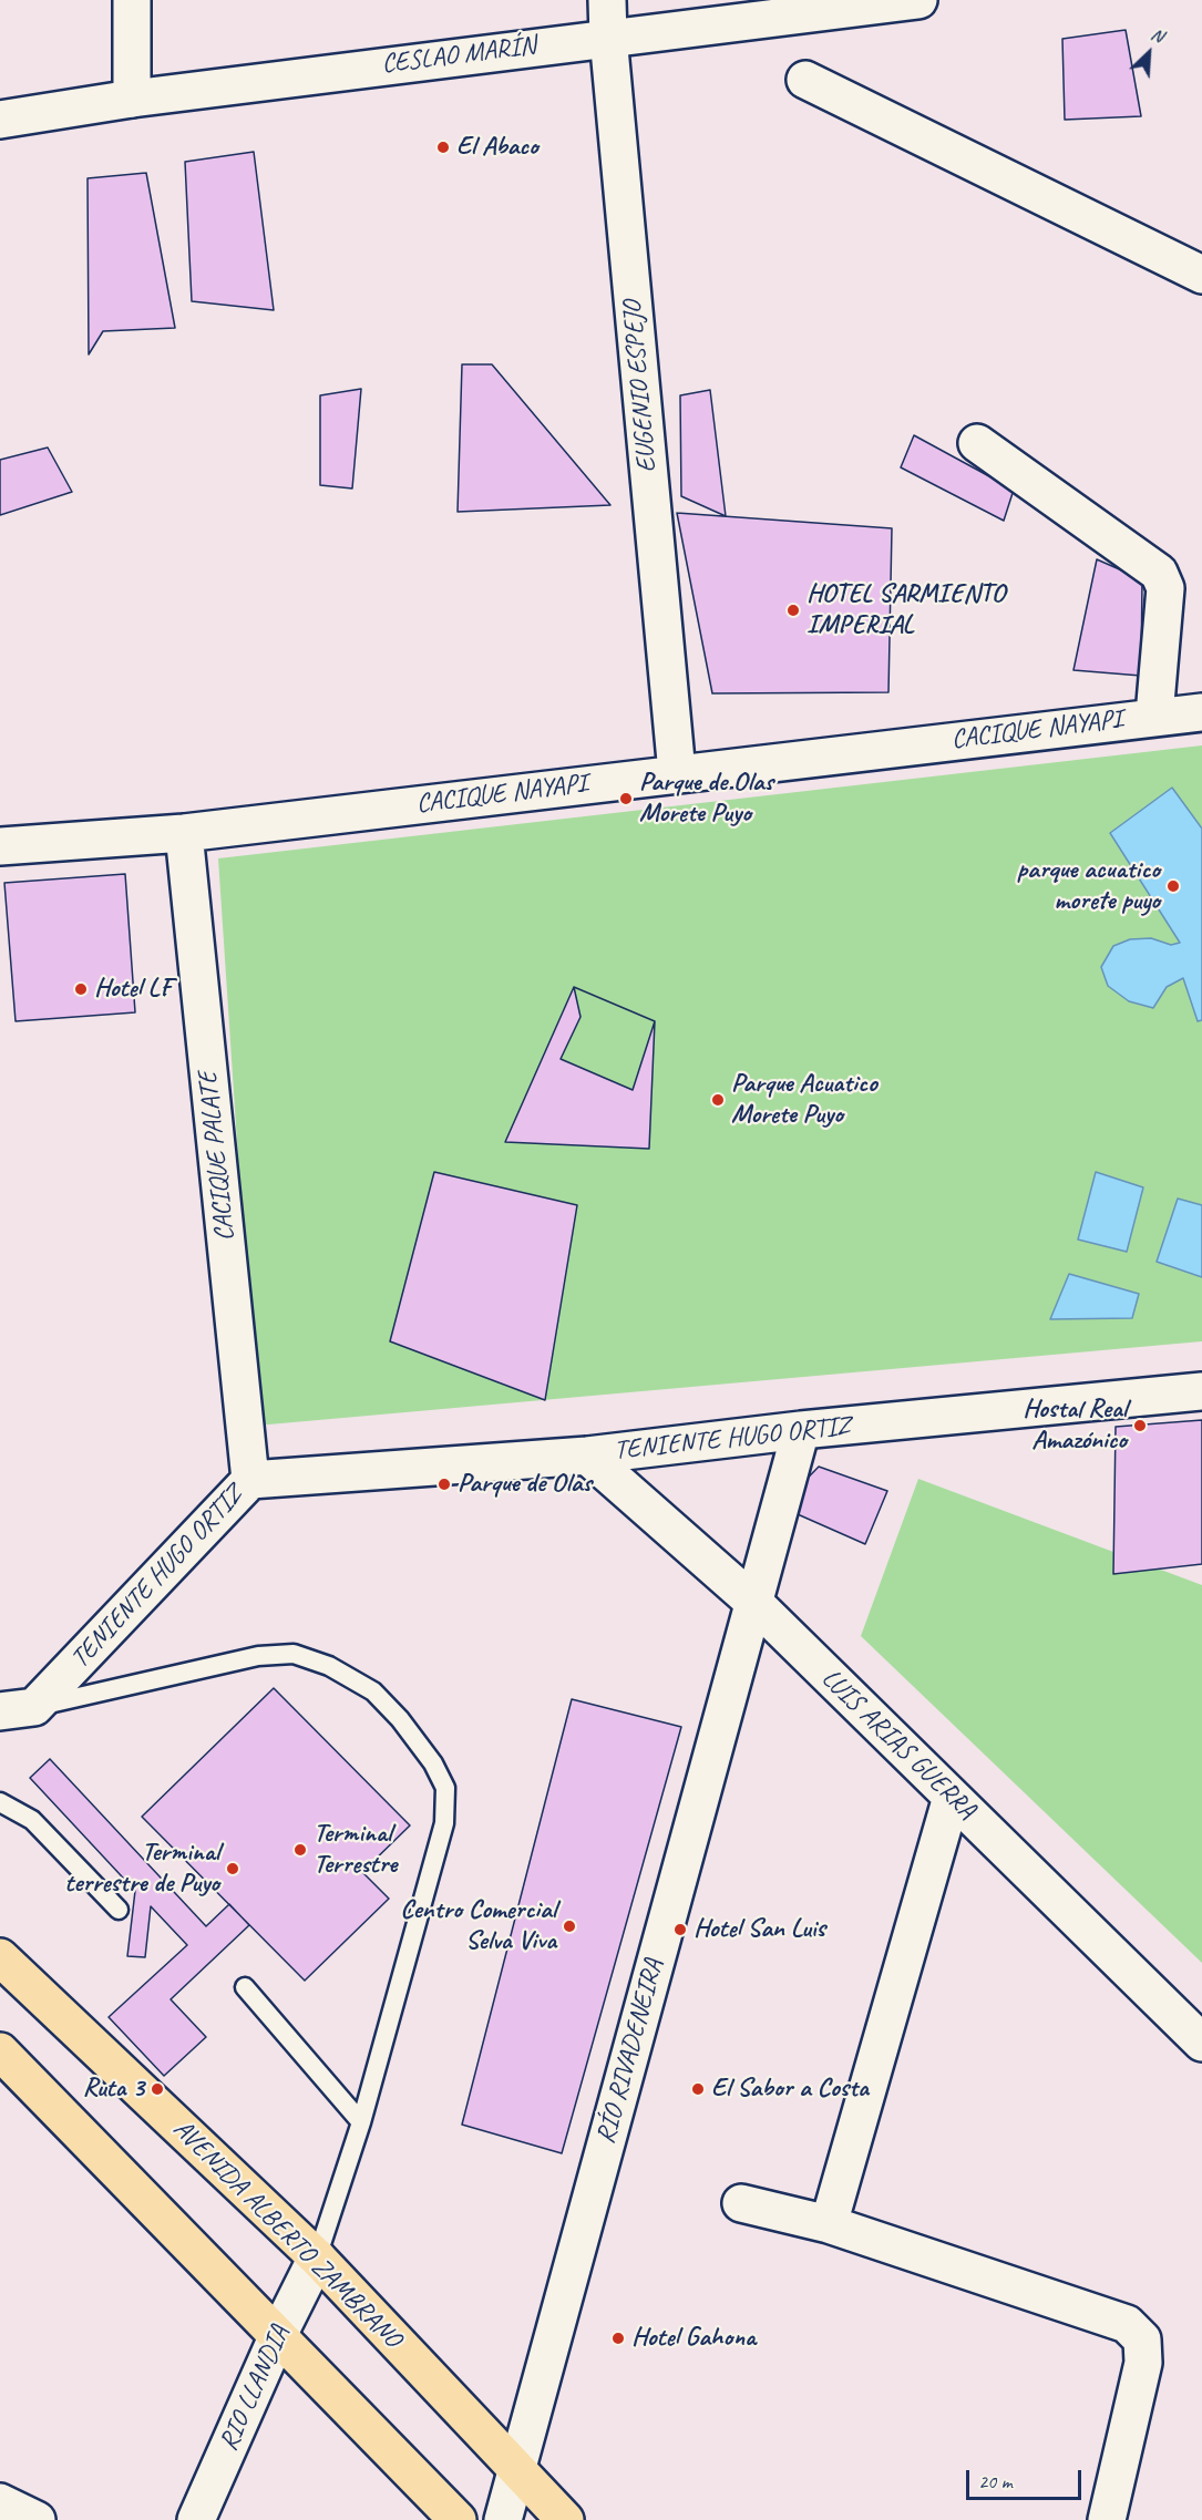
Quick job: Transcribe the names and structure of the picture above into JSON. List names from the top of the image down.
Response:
{
  "streets": {
    "highway": ["AVENIDA ALBERTO ZAMBRANO"],
    "street": [
      "CESLAO MARÍN",
      "EUGENIO ESPEJO",
      "CACIQUE NAYAPI",
      "CACIQUE PALATE",
      "TENIENTE HUGO ORTIZ",
      "LUIS ARIAS GUERRA",
      "RÍO RIVADENEIRA",
      "RIO LLANDIA"
    ]
  },
  "crossings": [
    ["CESLAO MARÍN", "EUGENIO ESPEJO"],
    ["EUGENIO ESPEJO", "CACIQUE NAYAPI"],
    ["CACIQUE NAYAPI", "CACIQUE PALATE"],
    ["CACIQUE PALATE", "TENIENTE HUGO ORTIZ"],
    ["TENIENTE HUGO ORTIZ", "LUIS ARIAS GUERRA"],
    ["TENIENTE HUGO ORTIZ", "RÍO RIVADENEIRA"],
    ["LUIS ARIAS GUERRA", "RÍO RIVADENEIRA"],
    ["RÍO RIVADENEIRA", "AVENIDA ALBERTO ZAMBRANO"],
    ["AVENIDA ALBERTO ZAMBRANO", "RIO LLANDIA"]
  ],
  "places": [
    "El Abaco",
    "HOTEL SARMIENTO IMPERIAL",
    "Parque de Olas Morete Puyo",
    "parque acuatico morete puyo",
    "Hotel LF",
    "Parque Acuatico Morete Puyo",
    "Hostal Real Amazónico",
    "Parque de Olas",
    "Terminal Terrestre",
    "Terminal terrestre de Puyo",
    "Centro Comercial Selva Viva",
    "Hotel San Luis",
    "Ruta 3",
    "El Sabor a Costa",
    "Hotel Gahona"
  ],
  "scale_bar": "20 m",
  "north": "top right"
}
